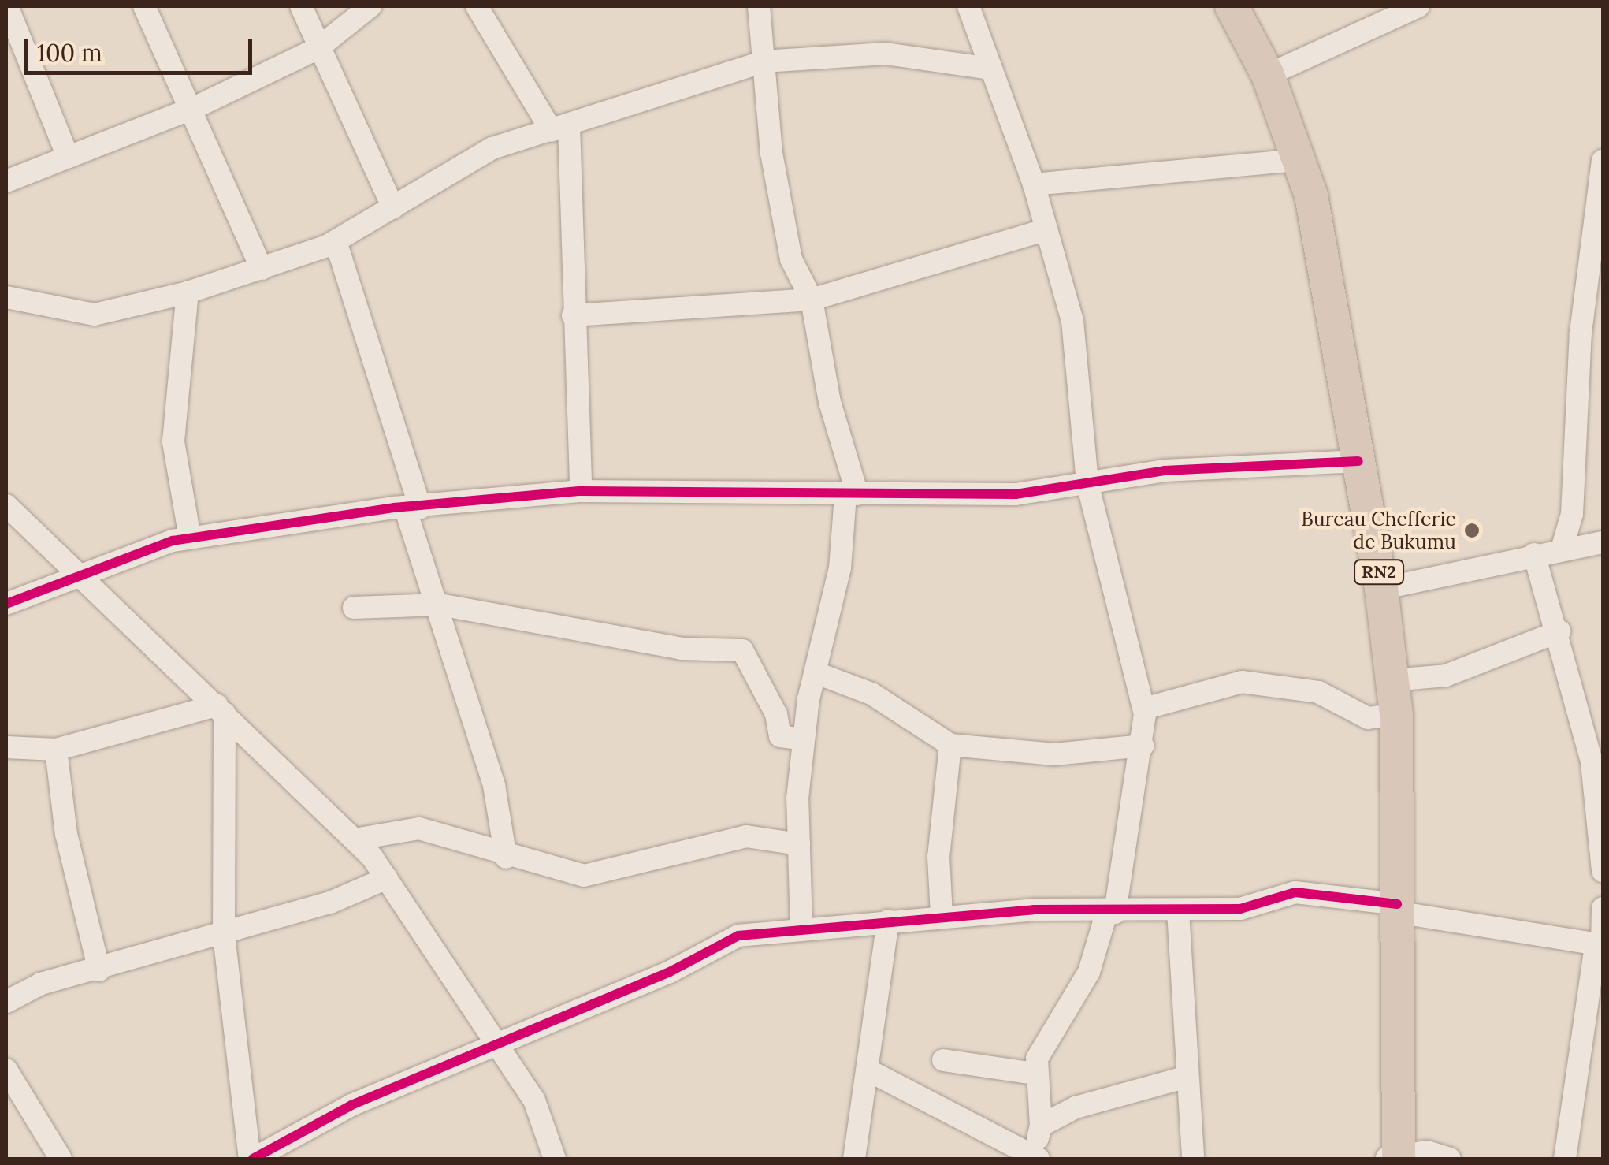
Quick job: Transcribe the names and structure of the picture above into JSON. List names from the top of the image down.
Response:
{
  "streets": {
    "highway": ["RN2"]
  },
  "places": ["Bureau Chefferie de Bukumu"],
  "scale_bar": "100 m"
}
